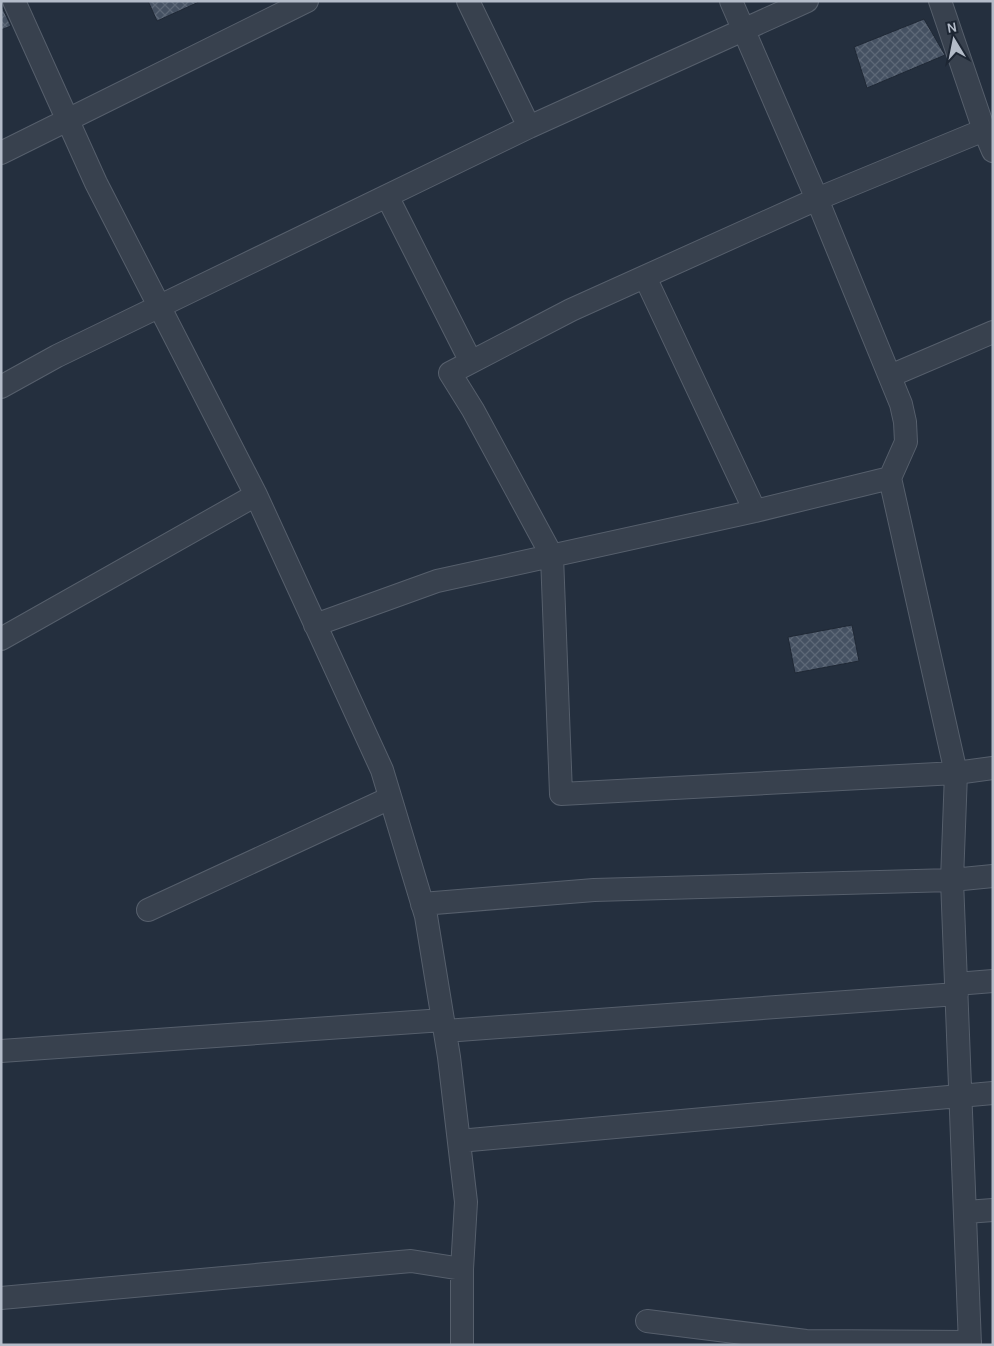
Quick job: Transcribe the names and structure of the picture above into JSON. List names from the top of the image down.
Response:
{
  "north": "top"
}
